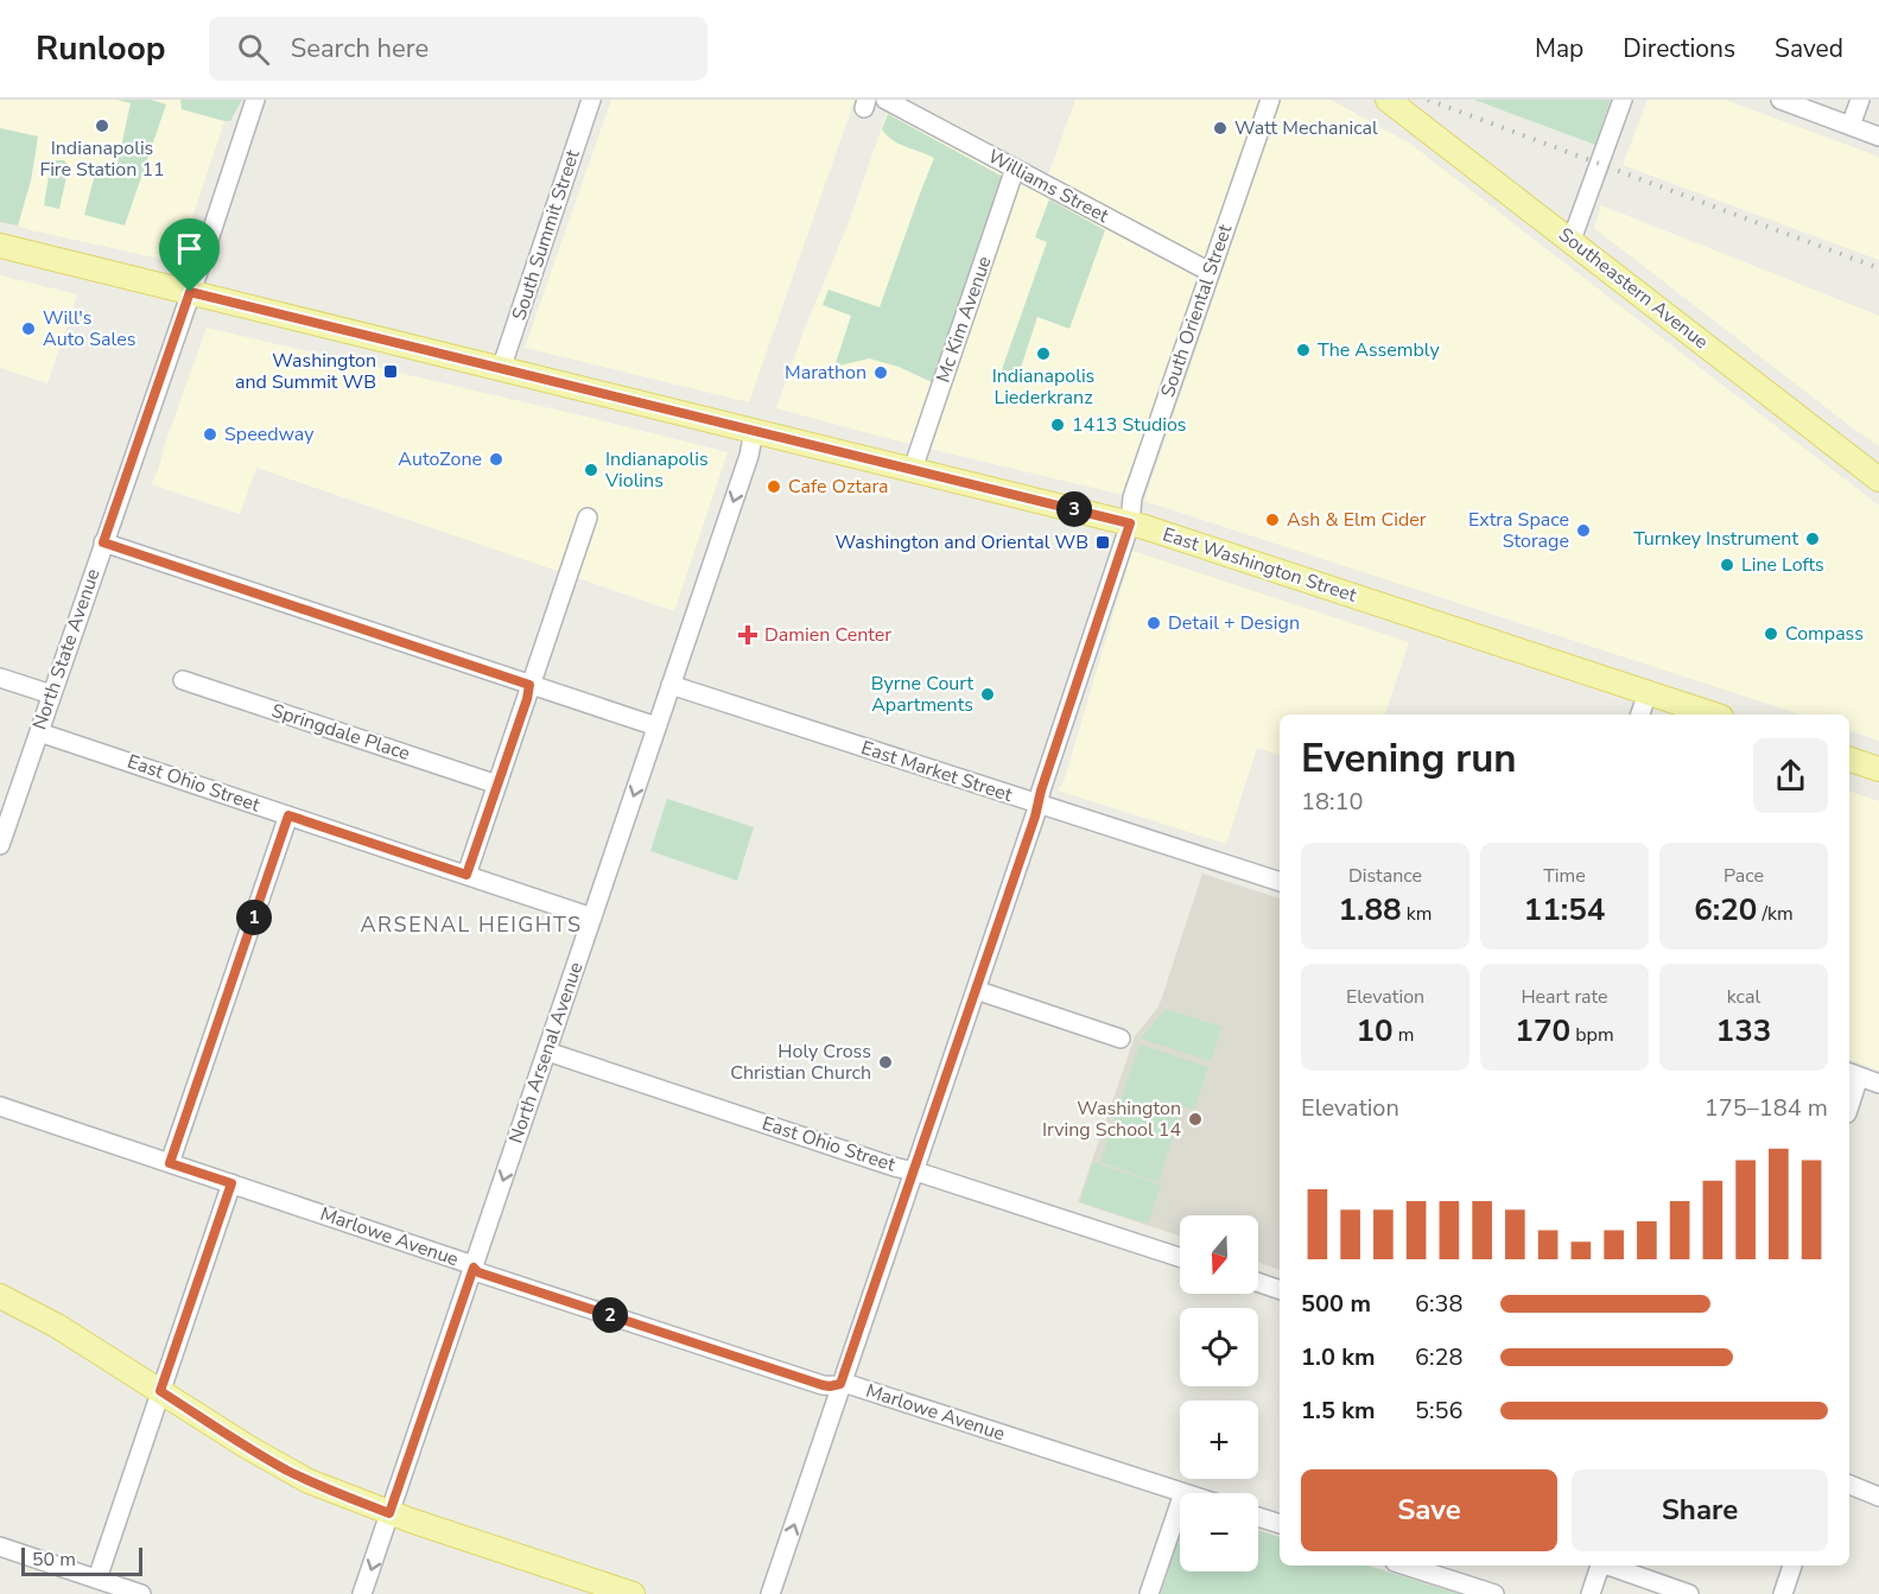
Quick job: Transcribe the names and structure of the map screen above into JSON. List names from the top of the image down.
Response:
{
  "streets": {
    "main road": ["Southeastern Avenue", "East Washington Street"],
    "street": [
      "Williams Street",
      "South Summit Street",
      "South Oriental Street",
      "Mc Kim Avenue",
      "North State Avenue",
      "Springdale Place",
      "East Market Street",
      "East Ohio Street",
      "North Arsenal Avenue",
      "Marlowe Avenue"
    ]
  },
  "crossings": [
    ["Williams Street", "South Oriental Street"],
    ["Williams Street", "Mc Kim Avenue"],
    ["South Summit Street", "East Washington Street"],
    ["South Oriental Street", "East Washington Street"],
    ["South Oriental Street", "East Market Street"],
    ["South Oriental Street", "East Ohio Street"],
    ["South Oriental Street", "Marlowe Avenue"],
    ["Mc Kim Avenue", "East Washington Street"],
    ["East Washington Street", "North State Avenue"],
    ["East Washington Street", "North Arsenal Avenue"],
    ["North State Avenue", "East Ohio Street"],
    ["East Market Street", "North Arsenal Avenue"],
    ["East Ohio Street", "North Arsenal Avenue"],
    ["North Arsenal Avenue", "Marlowe Avenue"]
  ],
  "districts": ["ARSENAL HEIGHTS"],
  "places": {
    "other": [
      "Indianapolis Fire Station 11",
      "Watt Mechanical",
      "Will's Auto Sales",
      "The Assembly",
      "Indianapolis Liederkranz",
      "Marathon",
      "1413 Studios",
      "Speedway",
      "AutoZone",
      "Indianapolis Violins",
      "Cafe Oztara",
      "Ash & Elm Cider",
      "Extra Space Storage",
      "Turnkey Instrument",
      "Line Lofts",
      "Detail + Design",
      "Compass",
      "Byrne Court Apartments",
      "Holy Cross Christian Church",
      "Washington Irving School 14"
    ],
    "transit": ["Washington and Summit WB", "Washington and Oriental WB"],
    "health": ["Damien Center"]
  },
  "scale_bar": "50 m",
  "north": "bottom",
  "page": {
    "header": "Runloop",
    "search": "Search here",
    "nav": ["Map", "Directions", "Saved"],
    "pins": ["3", "1", "2"],
    "heading": ["Evening run", "18:10"],
    "stats": [
      ["Distance", "1.88 km"],
      ["Time", "11:54"],
      ["Pace", "6:20 /km"],
      ["Elevation", "10 m"],
      ["Heart rate", "170 bpm"],
      ["kcal", "133"]
    ],
    "chart": ["Elevation", "175–184 m"],
    "map_buttons": ["+", "−"],
    "list": [
      {
        "name": "500 m",
        "note": "6:38"
      },
      {
        "name": "1.0 km",
        "note": "6:28"
      },
      {
        "name": "1.5 km",
        "note": "5:56"
      }
    ],
    "buttons": ["Save", "Share"],
    "scale": "50 m"
  }
}
